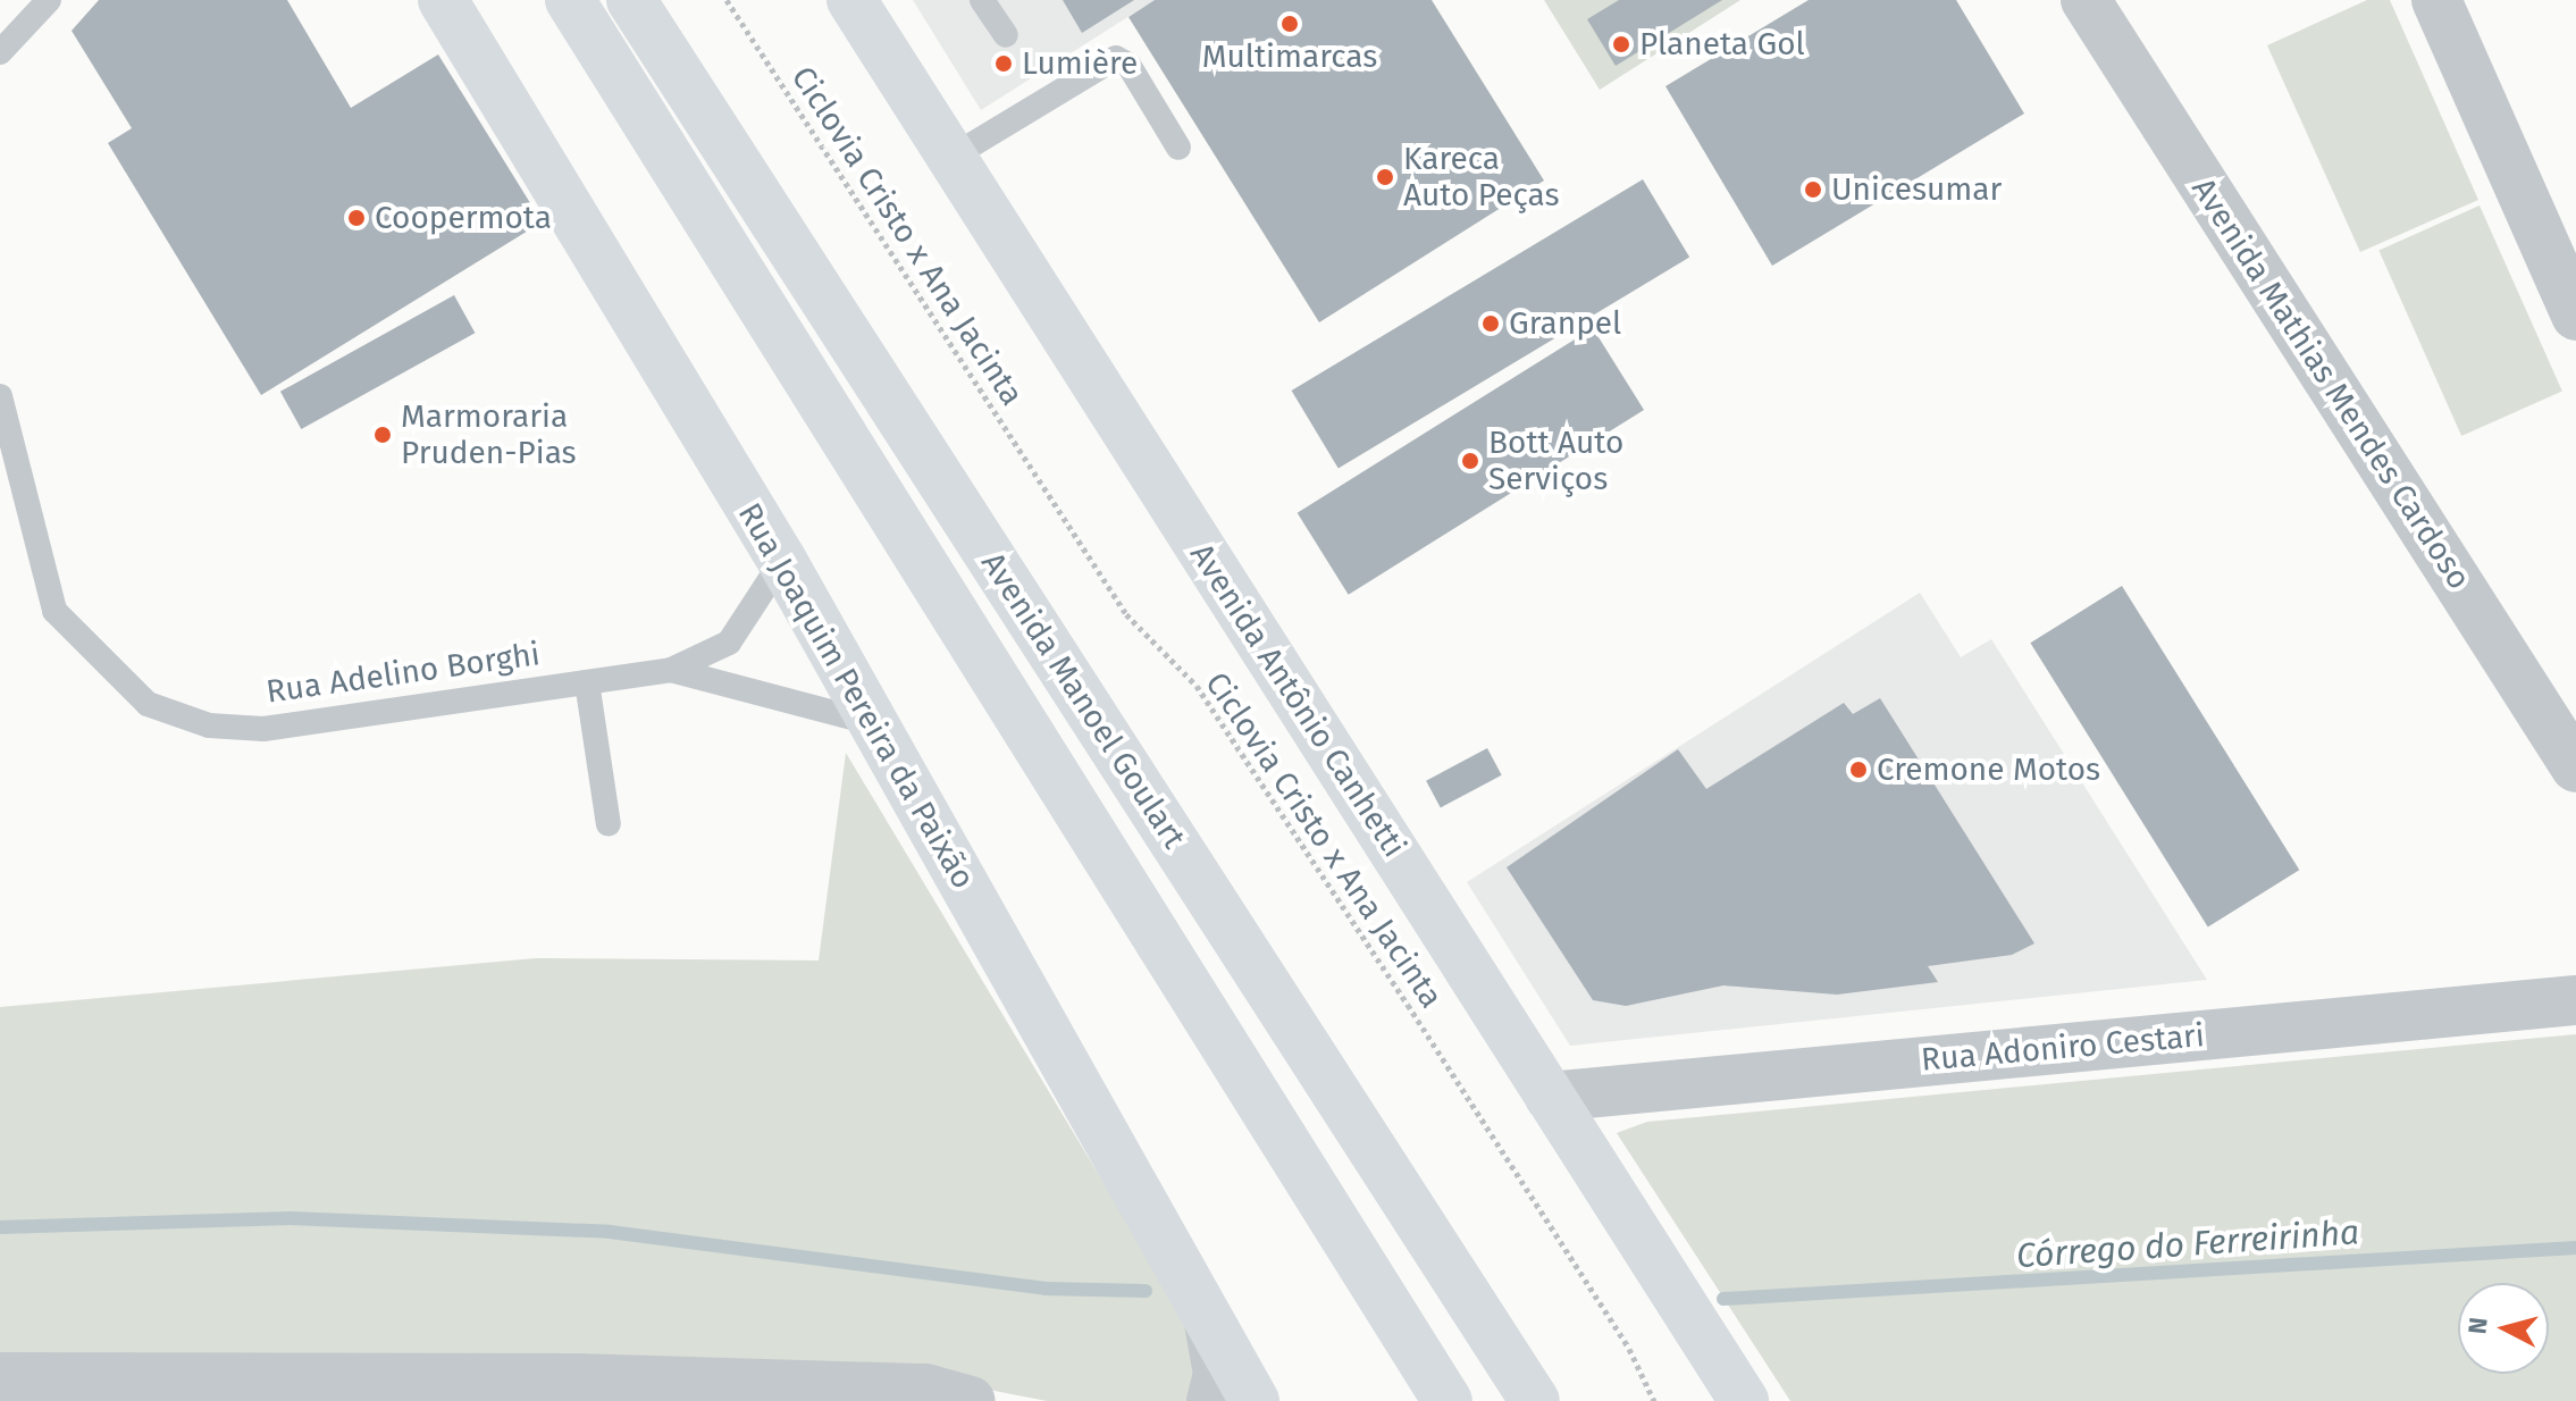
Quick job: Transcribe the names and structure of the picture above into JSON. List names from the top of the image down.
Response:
{
  "streets": {
    "main road": ["Rua Joaquim Pereira da Paixão", "Avenida Manoel Goulart", "Avenida Antônio Canhetti"],
    "street": ["Avenida Mathias Mendes Cardoso", "Rua Adoniro Cestari"],
    "lane": ["Rua Adelino Borghi"],
    "path": ["Ciclovia Cristo x Ana Jacinta"]
  },
  "crossings": [
    ["Avenida Antônio Canhetti", "Rua Adoniro Cestari"]
  ],
  "water": ["Córrego do Ferreirinha"],
  "places": [
    "Multimarcas",
    "Planeta Gol",
    "Lumière",
    "Kareca Auto Peças",
    "Unicesumar",
    "Coopermota",
    "Granpel",
    "Marmoraria Pruden-Pias",
    "Bott Auto Serviços",
    "Cremone Motos"
  ],
  "north": "left"
}
